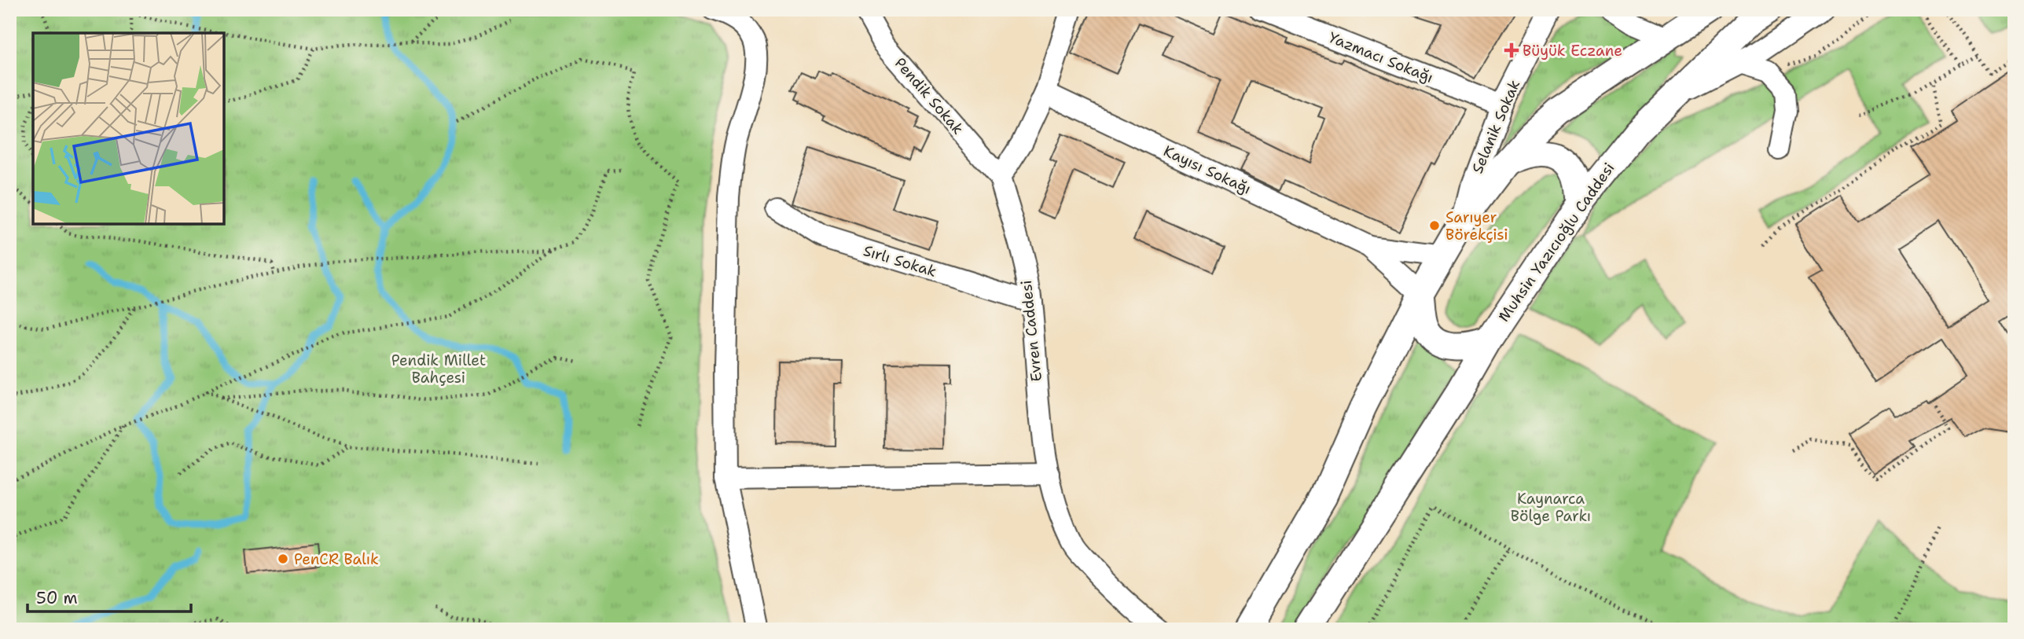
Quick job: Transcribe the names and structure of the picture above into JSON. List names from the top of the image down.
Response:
{
  "streets": {
    "main road": ["Muhsin Yazıcıoğlu Caddesi"],
    "street": [
      "Yazmacı Sokağı",
      "Pendik Sokak",
      "Selanik Sokak",
      "Kayısı Sokağı",
      "Sırlı Sokak",
      "Evren Caddesi"
    ]
  },
  "crossings": [
    ["Yazmacı Sokağı", "Selanik Sokak"],
    ["Pendik Sokak", "Evren Caddesi"],
    ["Sırlı Sokak", "Evren Caddesi"]
  ],
  "parks": ["Pendik Millet Bahçesi", "Kaynarca Bölge Parkı"],
  "places": {
    "health": ["Büyük Eczane"],
    "other": ["Sarıyer Börekçisi", "PenCR Balık"]
  },
  "scale_bar": "50 m"
}
